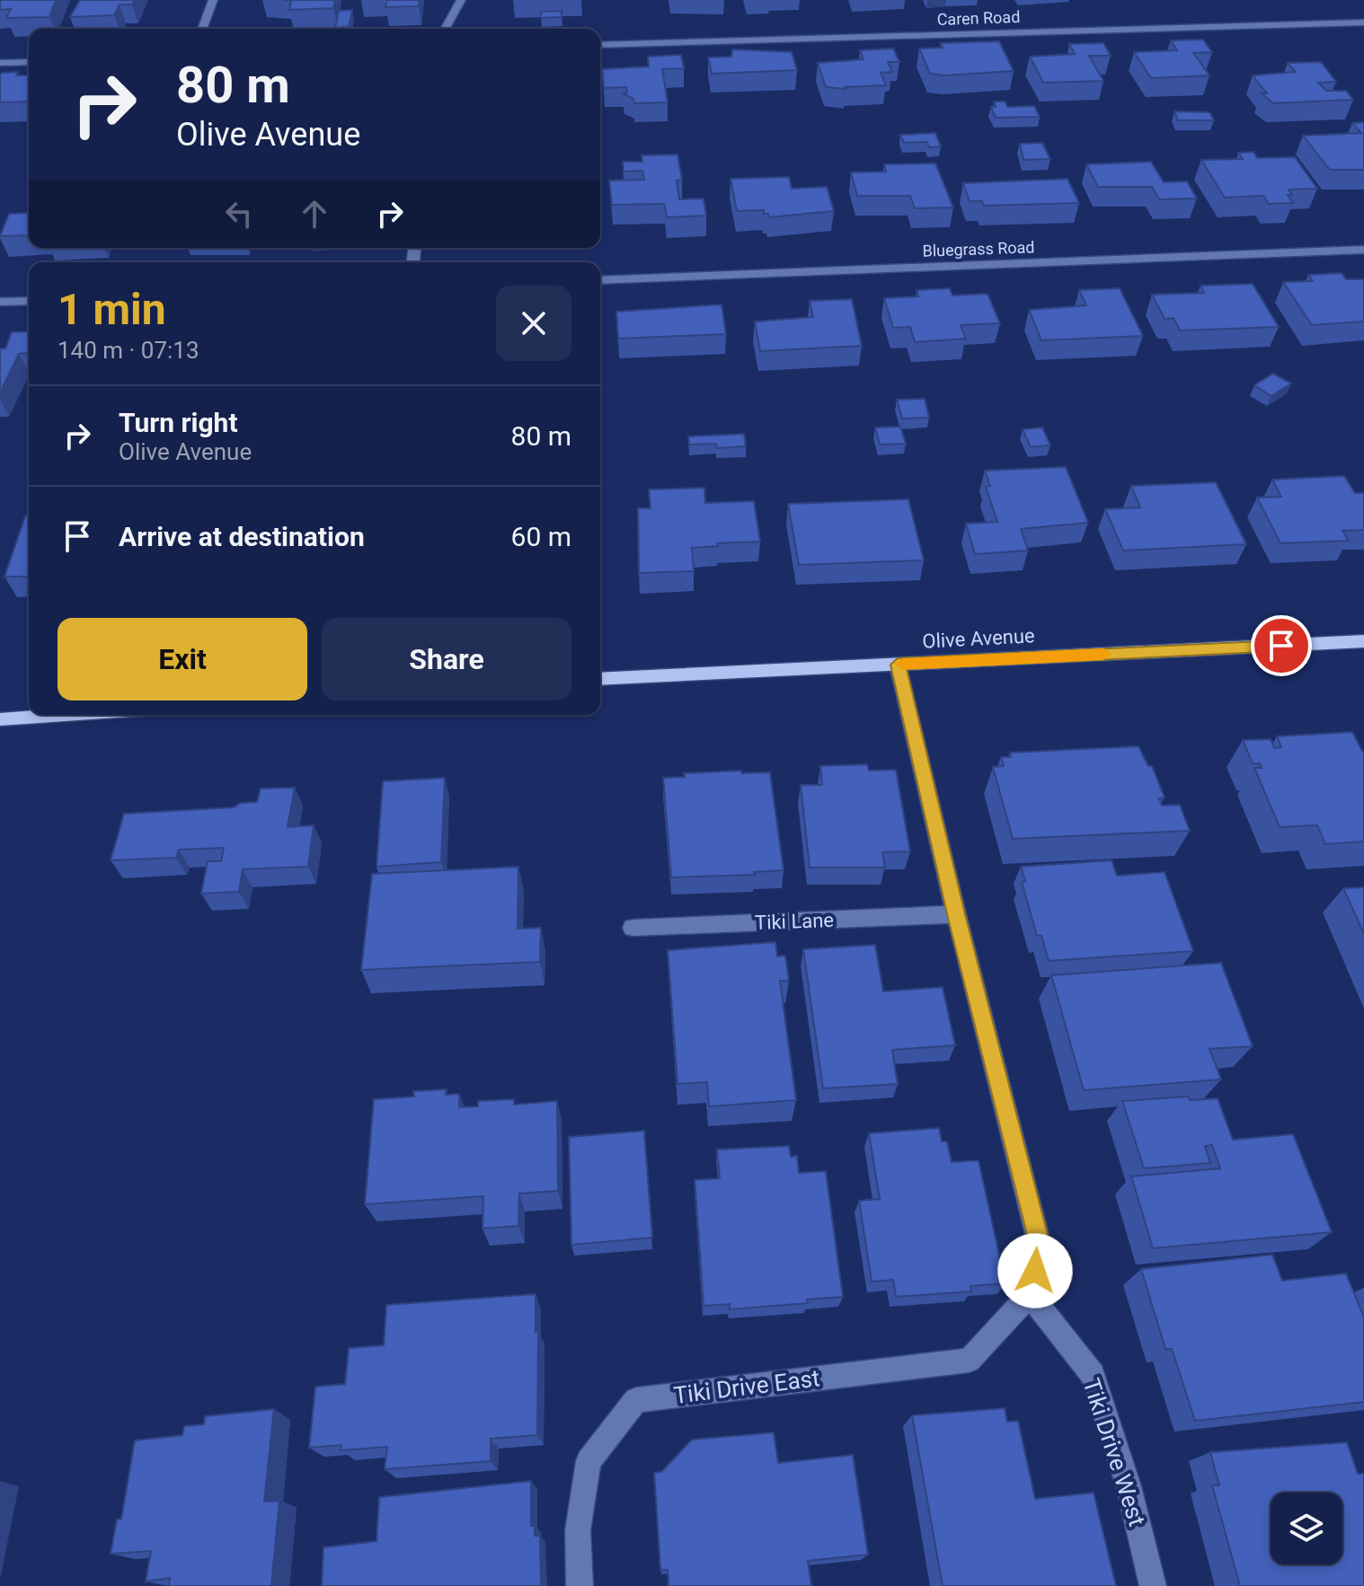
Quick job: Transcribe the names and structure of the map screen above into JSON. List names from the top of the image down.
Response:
{
  "streets": {
    "main road": ["Olive Avenue"],
    "street": [
      "Caren Road",
      "Bluegrass Road",
      "Tiki Lane",
      "Tiki Drive East",
      "Tiki Drive West"
    ]
  },
  "crossings": [
    ["Tiki Drive East", "Tiki Drive West"]
  ],
  "page": {
    "turn": ["80 m", "Olive Avenue"],
    "heading": ["1 min", "140 m · 07:13"],
    "list": [
      {
        "name": "Turn right",
        "note": "Olive Avenue",
        "value": "80 m"
      },
      {
        "name": "Arrive at destination",
        "value": "60 m"
      }
    ],
    "buttons": ["Exit", "Share"]
  }
}
